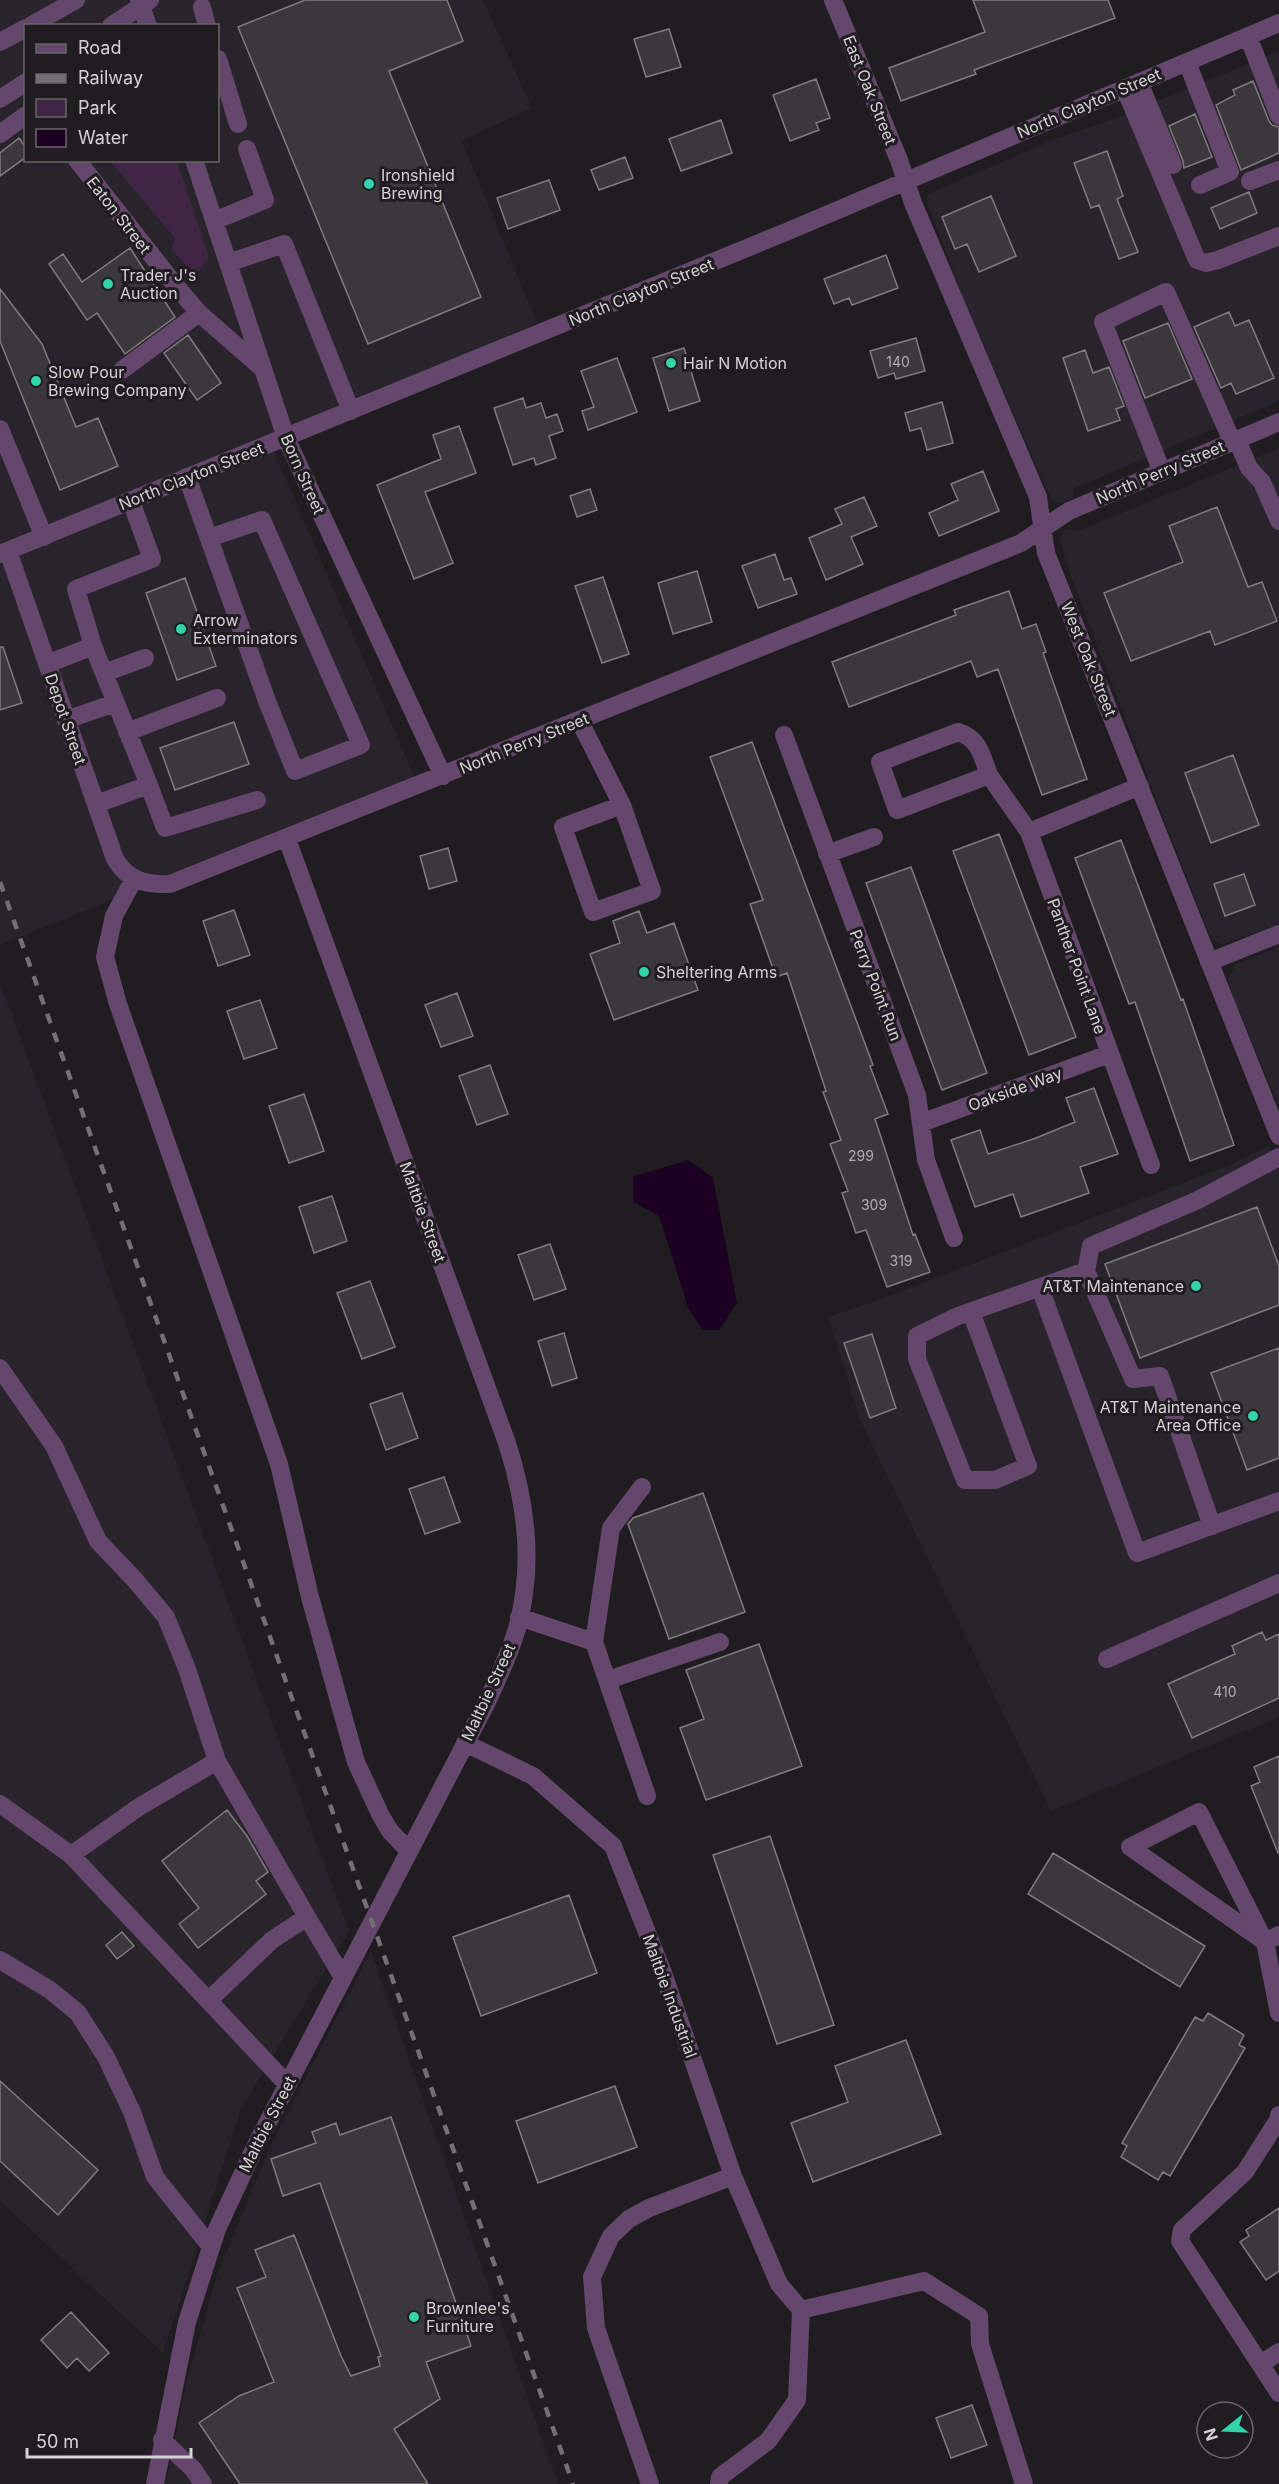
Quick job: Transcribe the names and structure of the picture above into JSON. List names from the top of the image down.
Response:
{
  "streets": {
    "street": [
      "East Oak Street",
      "North Clayton Street",
      "Eaton Street",
      "North Perry Street",
      "Born Street",
      "West Oak Street",
      "Depot Street",
      "Panther Point Lane",
      "Perry Point Run",
      "Oakside Way",
      "Maltbie Street",
      "Maltbie Industrial"
    ]
  },
  "crossings": [
    ["East Oak Street", "North Clayton Street"],
    ["East Oak Street", "West Oak Street"],
    ["North Clayton Street", "Born Street"],
    ["North Clayton Street", "West Oak Street"],
    ["North Clayton Street", "Depot Street"],
    ["Eaton Street", "Born Street"],
    ["North Perry Street", "Born Street"],
    ["North Perry Street", "West Oak Street"],
    ["North Perry Street", "Depot Street"],
    ["North Perry Street", "Maltbie Street"],
    ["Panther Point Lane", "Oakside Way"],
    ["Perry Point Run", "Oakside Way"],
    ["Maltbie Street", "Maltbie Industrial"]
  ],
  "places": [
    "Ironshield Brewing",
    "Trader J's Auction",
    "Hair N Motion",
    "Slow Pour Brewing Company",
    "Arrow Exterminators",
    "Sheltering Arms",
    "AT&T Maintenance",
    "AT&T Maintenance Area Office",
    "Brownlee's Furniture"
  ],
  "house_numbers": [
    "140",
    "299",
    "309",
    "319",
    "410"
  ],
  "legend": [
    "Road",
    "Railway",
    "Park",
    "Water"
  ],
  "scale_bar": "50 m",
  "north": "left"
}
